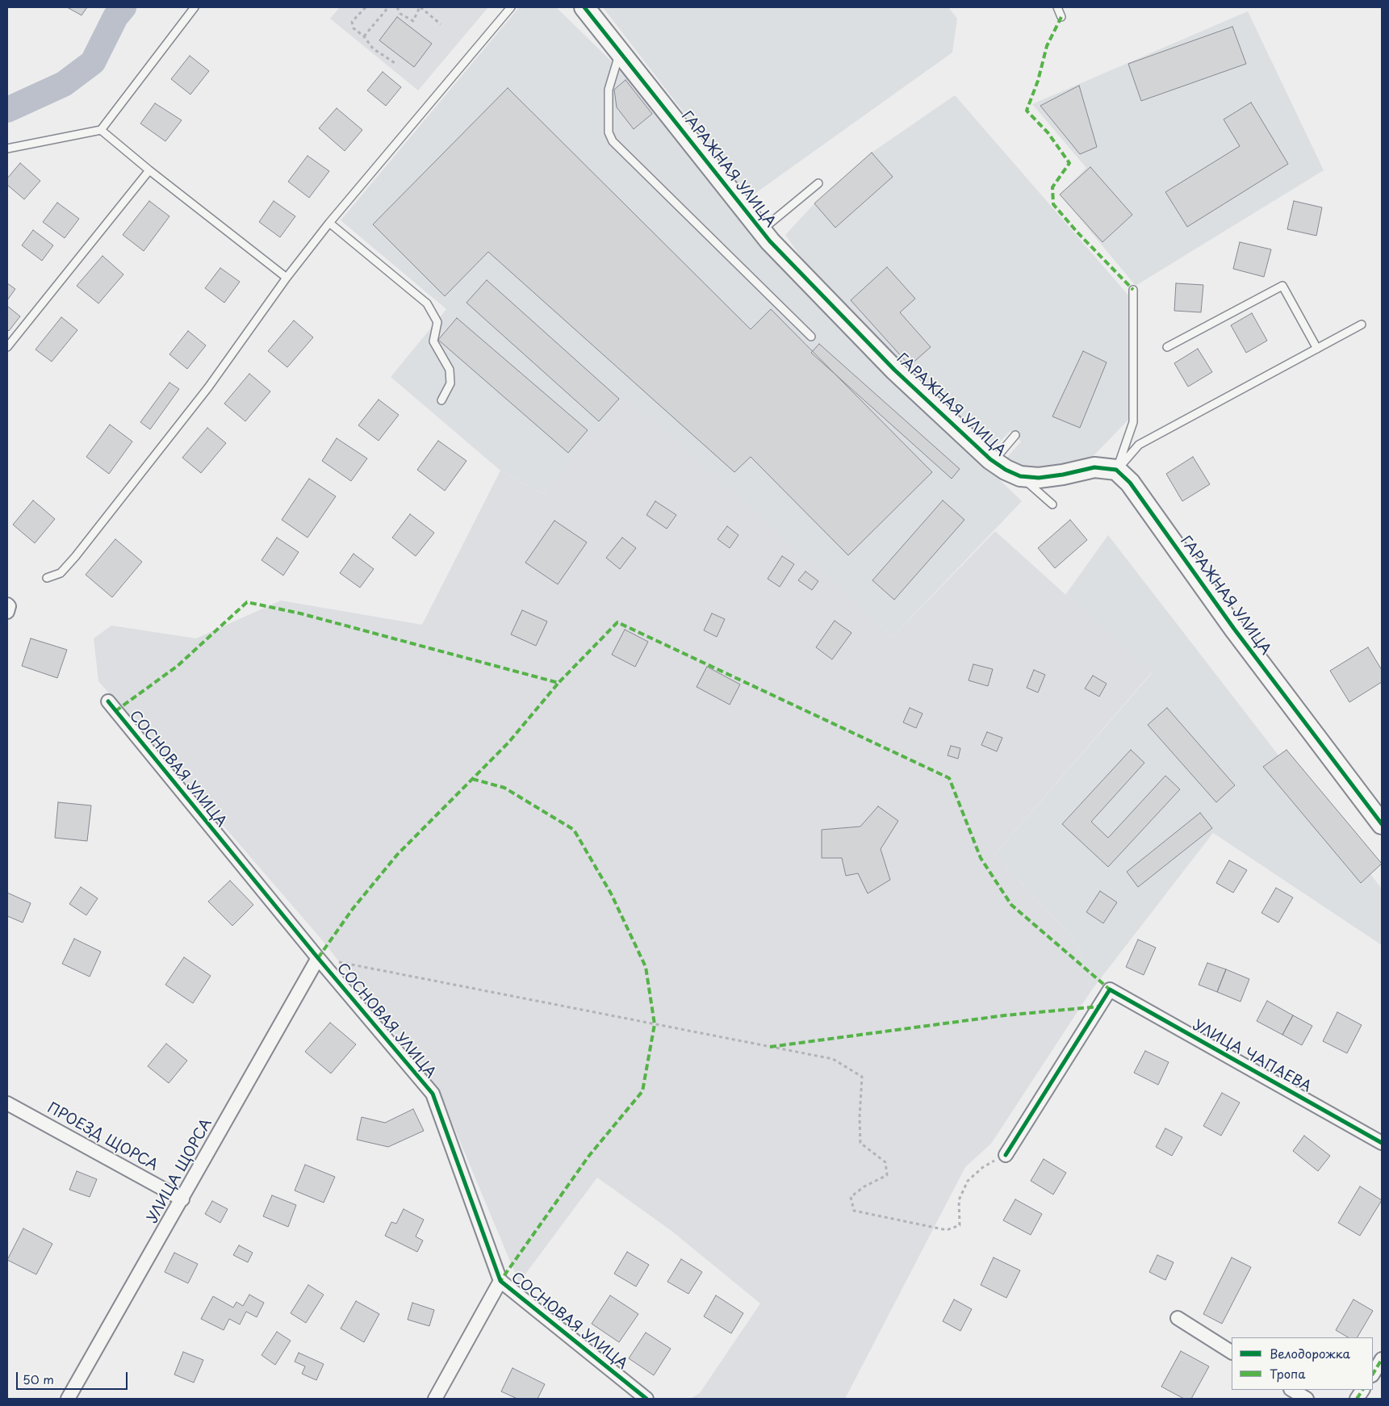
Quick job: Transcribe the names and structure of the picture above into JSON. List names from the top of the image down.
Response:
{
  "streets": {
    "street": [
      "ГАРАЖНАЯ УЛИЦА",
      "СОСНОВАЯ УЛИЦА",
      "УЛИЦА ЧАПАЕВА",
      "ПРОЕЗД ЩОРСА",
      "УЛИЦА ЩОРСА"
    ]
  },
  "crossings": [
    ["СОСНОВАЯ УЛИЦА", "УЛИЦА ЩОРСА"],
    ["ПРОЕЗД ЩОРСА", "УЛИЦА ЩОРСА"]
  ],
  "legend": ["Велодорожка", "Тропа"],
  "scale_bar": "50 m"
}
